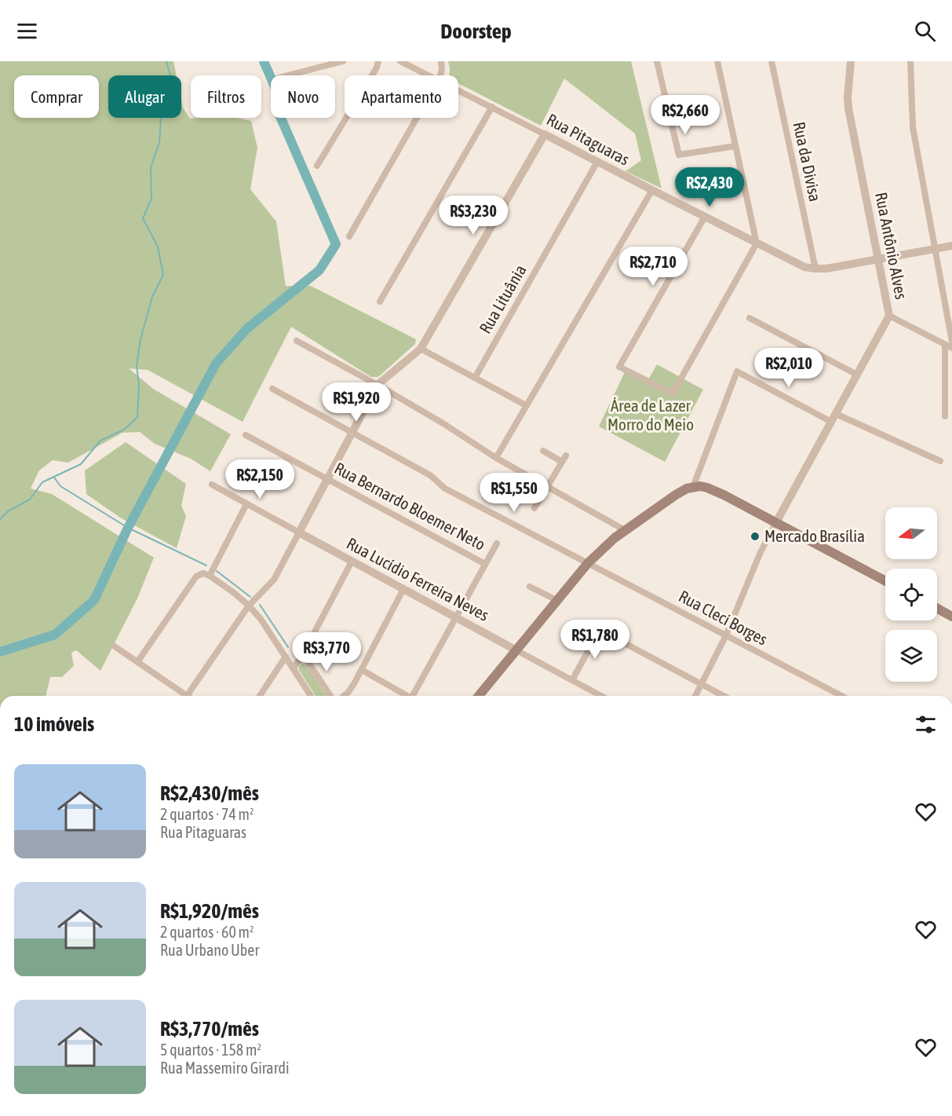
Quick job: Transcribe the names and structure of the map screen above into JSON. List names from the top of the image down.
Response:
{
  "streets": {
    "street": [
      "Rua Pitaguaras",
      "Rua da Divisa",
      "Rua Antônio Alves",
      "Rua Lituânia",
      "Rua Bernardo Bloemer Neto",
      "Rua Lucídio Ferreira Neves",
      "Rua Cleci Borges"
    ]
  },
  "crossings": [
    ["Rua Pitaguaras", "Rua da Divisa"],
    ["Rua Pitaguaras", "Rua Antônio Alves"],
    ["Rua Pitaguaras", "Rua Lituânia"]
  ],
  "parks": ["Área de Lazer Morro do Meio"],
  "places": ["Mercado Brasília"],
  "north": "left",
  "page": {
    "header": "Doorstep",
    "chip": [
      "Comprar",
      "Alugar",
      "Filtros",
      "Novo",
      "Apartamento"
    ],
    "price": [
      "R$2,660",
      "R$2,430",
      "R$3,230",
      "R$2,710",
      "R$2,010",
      "R$1,920",
      "R$2,150",
      "R$1,550",
      "R$1,780",
      "R$3,770"
    ],
    "heading": "10 imóveis",
    "list": [
      {
        "name": "R$2,430/mês",
        "note": "2 quartos · 74 m² · Rua Pitaguaras"
      },
      {
        "name": "R$1,920/mês",
        "note": "2 quartos · 60 m² · Rua Urbano Uber"
      },
      {
        "name": "R$3,770/mês",
        "note": "5 quartos · 158 m² · Rua Massemiro Girardi"
      }
    ]
  }
}
